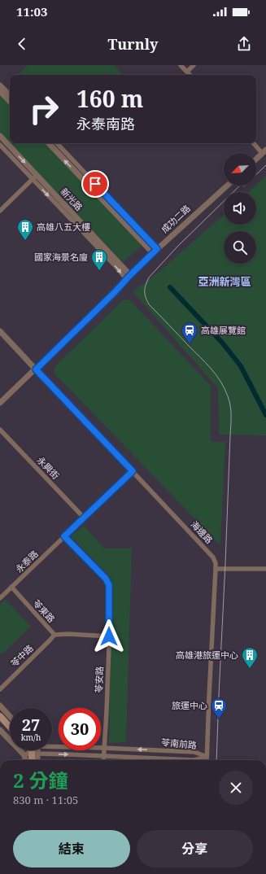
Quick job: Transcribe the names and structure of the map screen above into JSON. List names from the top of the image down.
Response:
{
  "streets": {
    "street": [
      "新光路",
      "成功二路",
      "永興街",
      "海邊路",
      "永泰路",
      "苓東路",
      "苓中路",
      "苓安路",
      "苓南前路"
    ]
  },
  "crossings": [
    ["新光路", "成功二路"],
    ["成功二路", "海邊路"],
    ["永興街", "永泰路"],
    ["海邊路", "永泰路"],
    ["海邊路", "苓南前路"],
    ["永泰路", "苓東路"],
    ["永泰路", "苓安路"],
    ["苓東路", "苓中路"],
    ["苓東路", "苓安路"],
    ["苓安路", "苓南前路"]
  ],
  "districts": ["亞洲新灣區"],
  "places": {
    "building": ["高雄八五大樓", "國家海景名廈", "高雄港旅運中心"],
    "station": ["高雄展覽館", "旅運中心"]
  },
  "north": "bottom left",
  "page": {
    "status": "11:03",
    "header": "Turnly",
    "turn": ["160 m", "永泰南路"],
    "speed": "27 km/h",
    "limit": "30",
    "heading": ["2 分鐘", "830 m · 11:05"],
    "buttons": ["結束", "分享"]
  }
}
